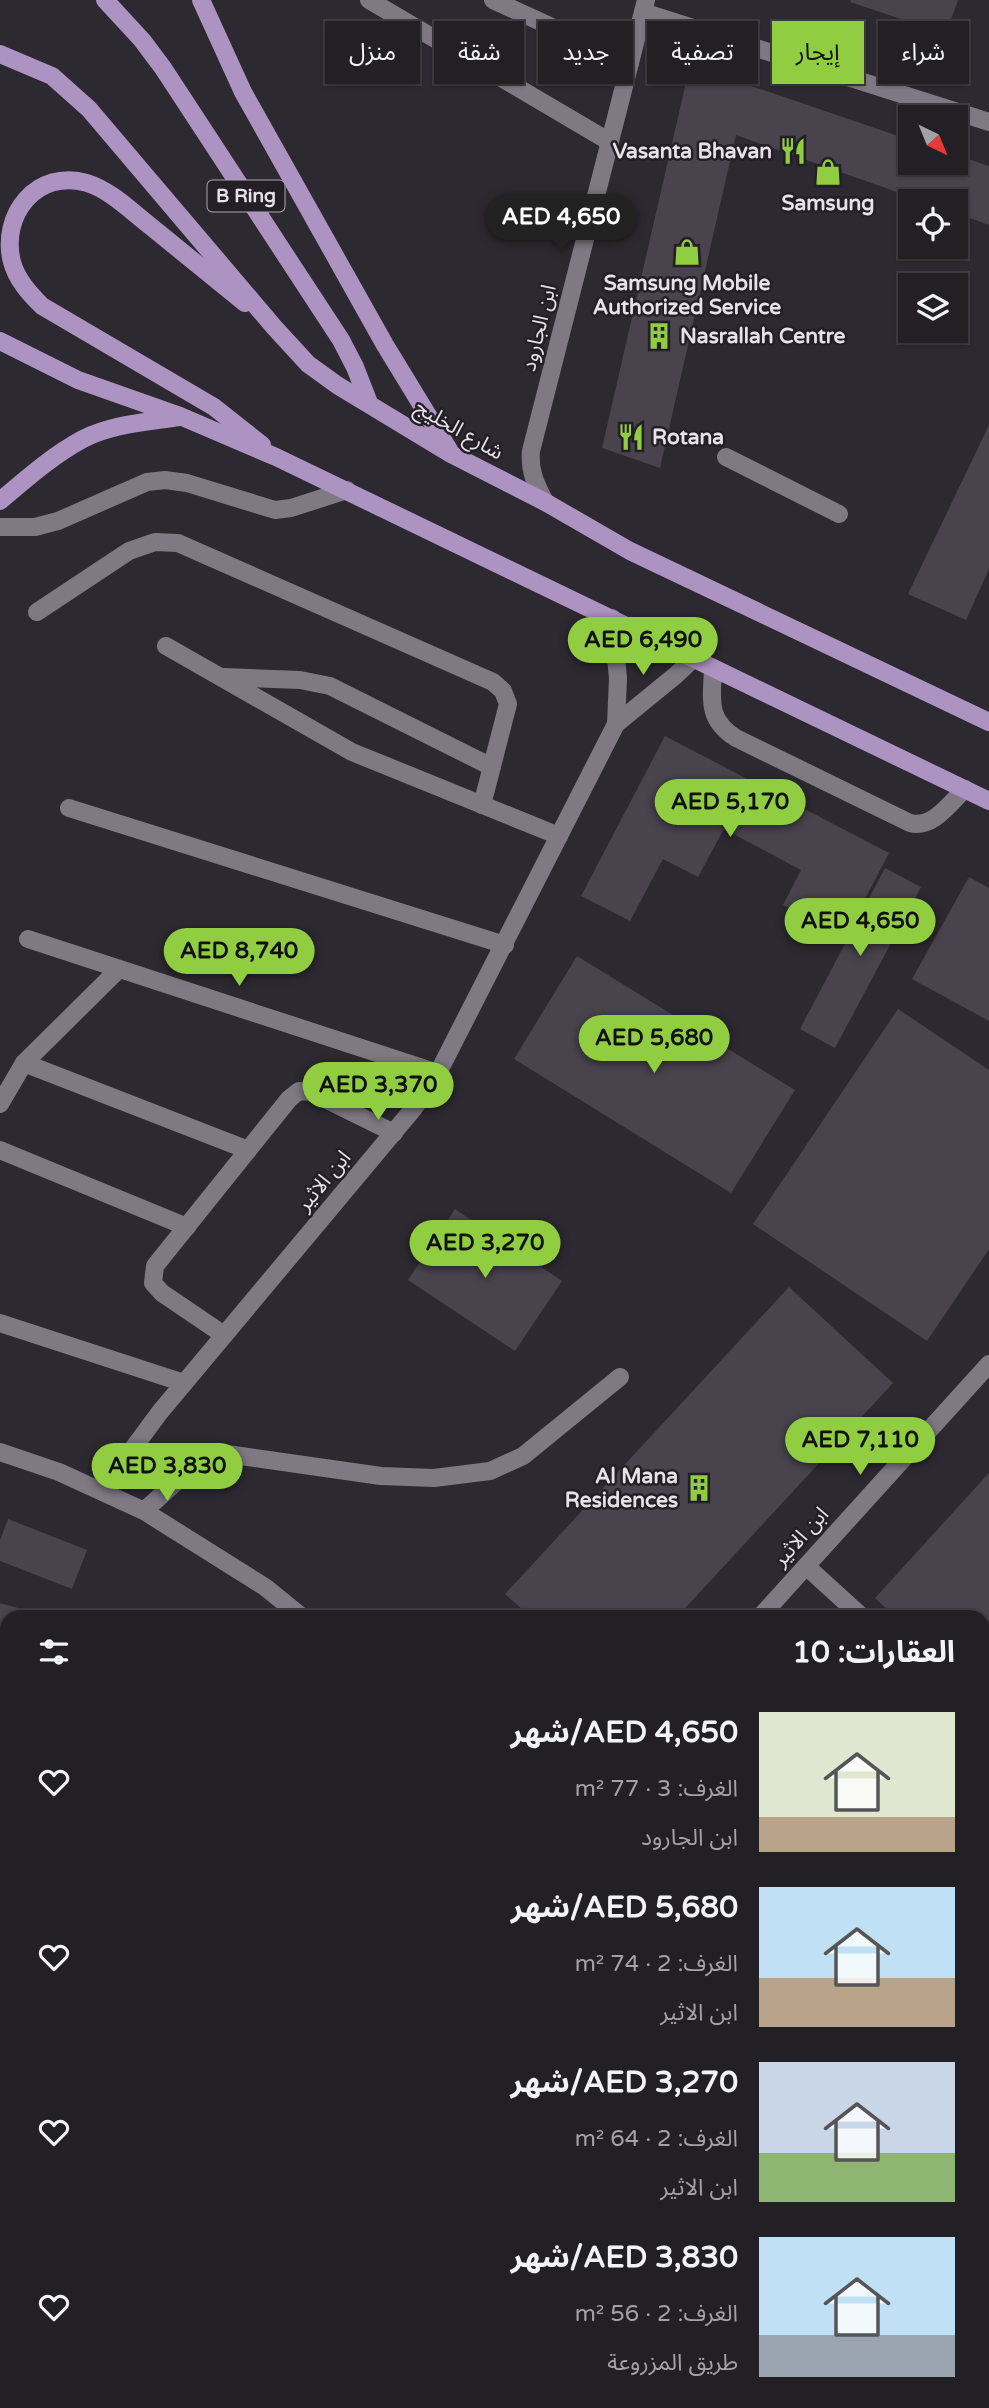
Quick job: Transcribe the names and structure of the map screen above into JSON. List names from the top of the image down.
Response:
{
  "streets": {
    "main road": ["B Ring", "شارع الخليج"],
    "street": ["ابن الجارود", "ابن الاثير"]
  },
  "crossings": [
    ["B Ring", "شارع الخليج"],
    ["ابن الجارود", "شارع الخليج"]
  ],
  "places": {
    "restaurant": ["Vasanta Bhavan", "Rotana"],
    "shop": ["Samsung", "Samsung Mobile Authorized Service"],
    "building": ["Nasrallah Centre", "Al Mana Residences"]
  },
  "north": "bottom right",
  "page": {
    "chip": [
      "شراء",
      "إيجار",
      "تصفية",
      "جديد",
      "شقة",
      "منزل"
    ],
    "price": [
      "AED 4,650",
      "AED 6,490",
      "AED 5,170",
      "AED 4,650",
      "AED 8,740",
      "AED 5,680",
      "AED 3,370",
      "AED 3,270",
      "AED 7,110",
      "AED 3,830"
    ],
    "heading": "العقارات: 10",
    "list": [
      {
        "name": "AED 4,650/شهر",
        "note": "الغرف: 3 · 77 m² · ابن الجارود"
      },
      {
        "name": "AED 5,680/شهر",
        "note": "الغرف: 2 · 74 m² · ابن الاثير"
      },
      {
        "name": "AED 3,270/شهر",
        "note": "الغرف: 2 · 64 m² · ابن الاثير"
      },
      {
        "name": "AED 3,830/شهر",
        "note": "الغرف: 2 · 56 m² · طريق المزروعة"
      }
    ]
  }
}
